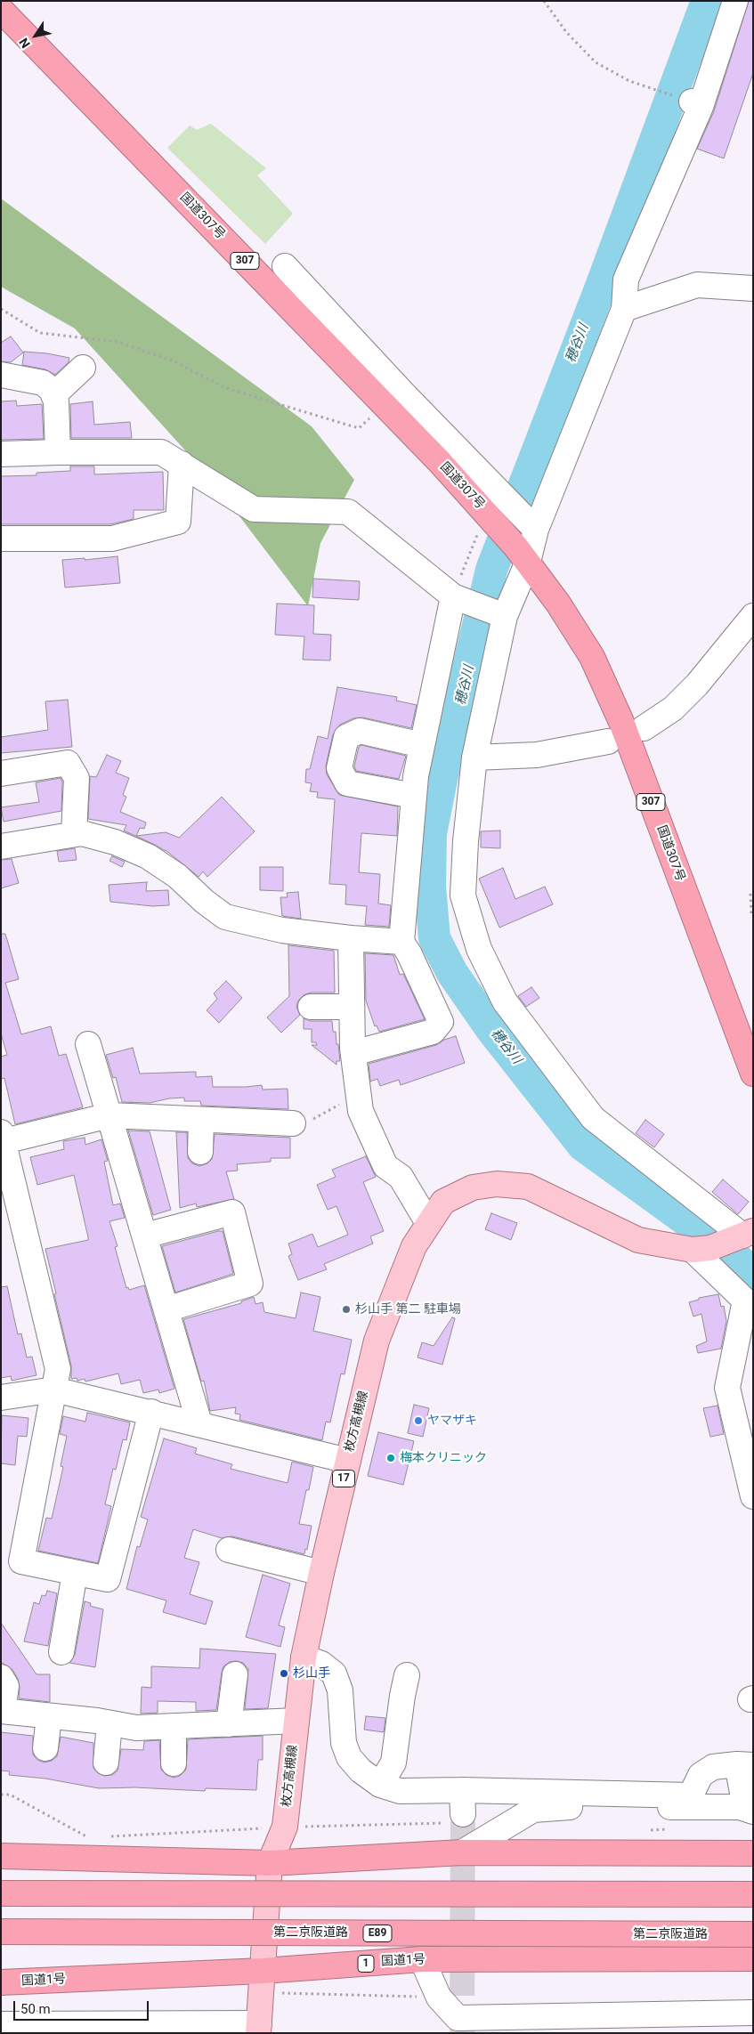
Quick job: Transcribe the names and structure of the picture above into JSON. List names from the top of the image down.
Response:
{
  "streets": {
    "highway": [
      "国道307号",
      "307",
      "第二京阪道路",
      "E89",
      "国道1号",
      "1"
    ],
    "main road": ["枚方高槻線", "17"]
  },
  "crossings": [
    ["枚方高槻線", "国道1号"]
  ],
  "water": ["穂谷川"],
  "places": [
    "杉山手 第二 駐車場",
    "ヤマザキ",
    "梅本クリニック",
    "杉山手"
  ],
  "scale_bar": "50 m",
  "north": "bottom left"
}
